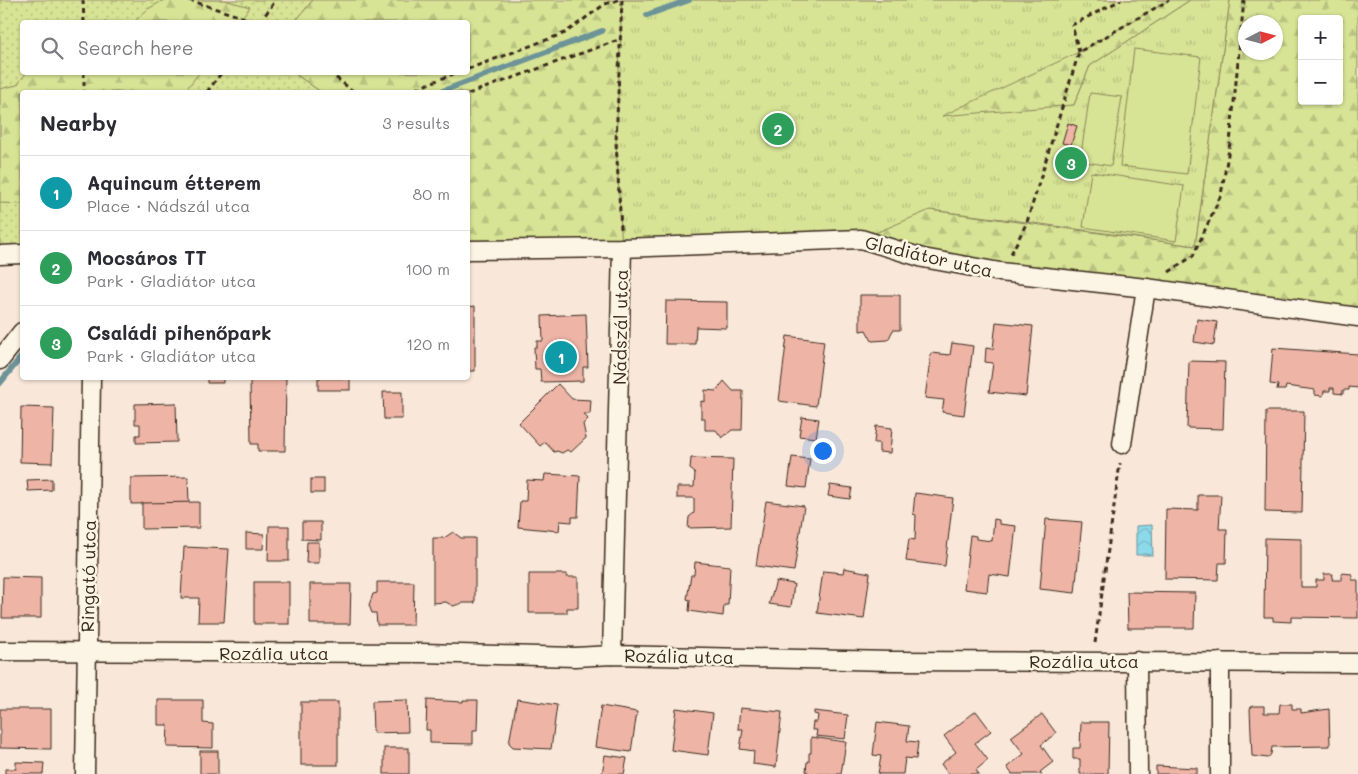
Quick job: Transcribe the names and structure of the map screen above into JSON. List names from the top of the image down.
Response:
{
  "streets": {
    "street": [
      "Gladiátor utca",
      "Nádszál utca",
      "Ringató utca",
      "Rozália utca"
    ]
  },
  "crossings": [
    ["Gladiátor utca", "Nádszál utca"],
    ["Nádszál utca", "Rozália utca"],
    ["Ringató utca", "Rozália utca"]
  ],
  "north": "right",
  "page": {
    "map_buttons": ["+", "−"],
    "search": "Search here",
    "heading": ["Nearby", "3 results"],
    "pins": ["2", "3", "1"],
    "list": [
      {
        "mark": "1",
        "name": "Aquincum étterem",
        "note": "Place · Nádszál utca",
        "value": "80 m"
      },
      {
        "mark": "2",
        "name": "Mocsáros TT",
        "note": "Park · Gladiátor utca",
        "value": "100 m"
      },
      {
        "mark": "3",
        "name": "Családi pihenőpark",
        "note": "Park · Gladiátor utca",
        "value": "120 m"
      }
    ]
  }
}
